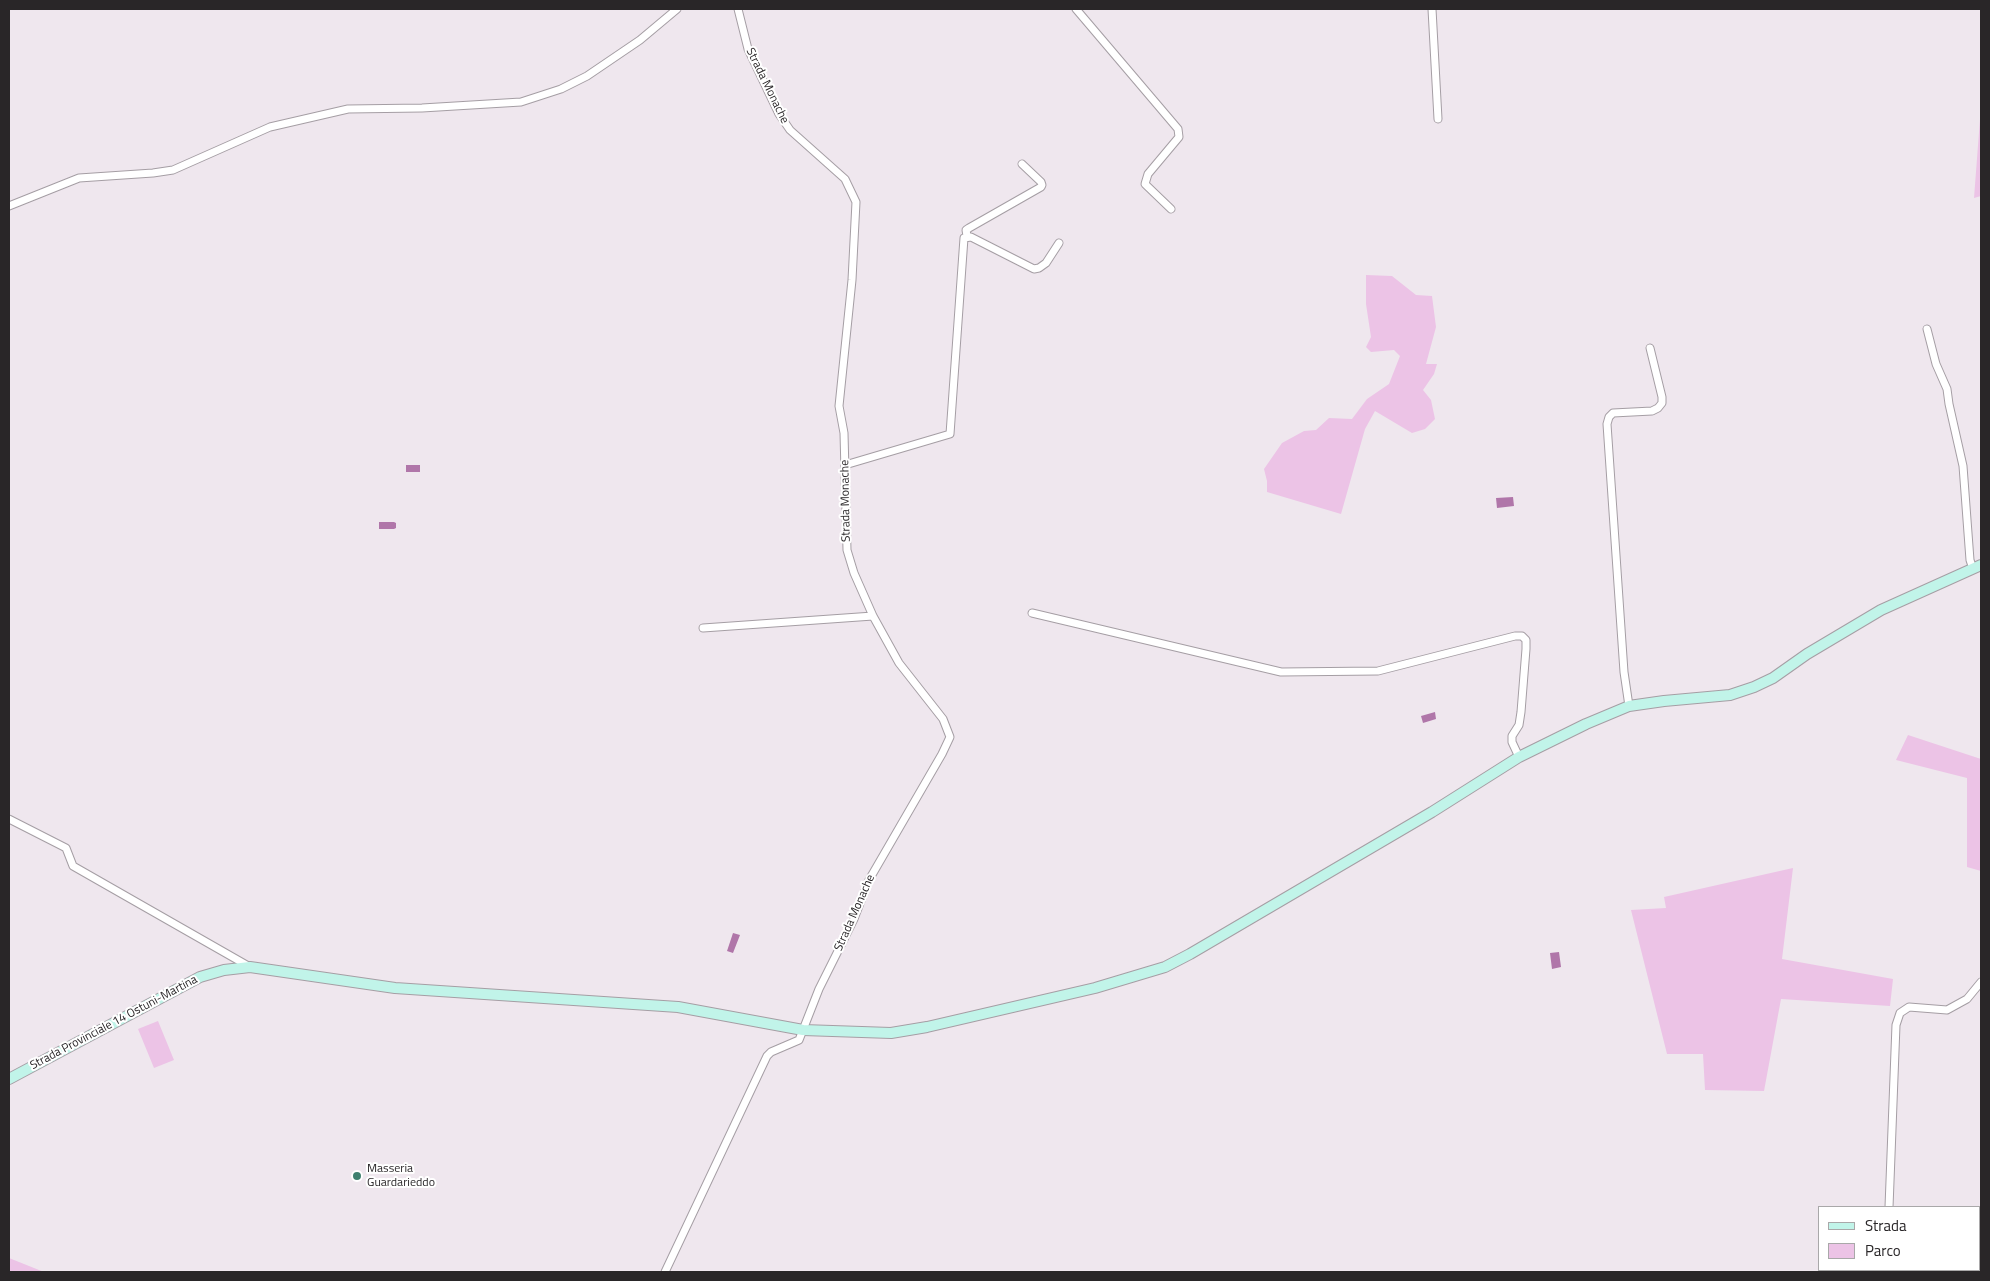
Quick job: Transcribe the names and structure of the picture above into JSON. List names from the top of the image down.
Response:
{
  "streets": {
    "main road": ["Strada Provinciale 14 Ostuni-Martina"],
    "street": ["Strada Monache"]
  },
  "crossings": [
    ["Strada Monache", "Strada Provinciale 14 Ostuni-Martina"]
  ],
  "places": ["Masseria Guardarieddo"],
  "legend": ["Strada", "Parco"]
}
